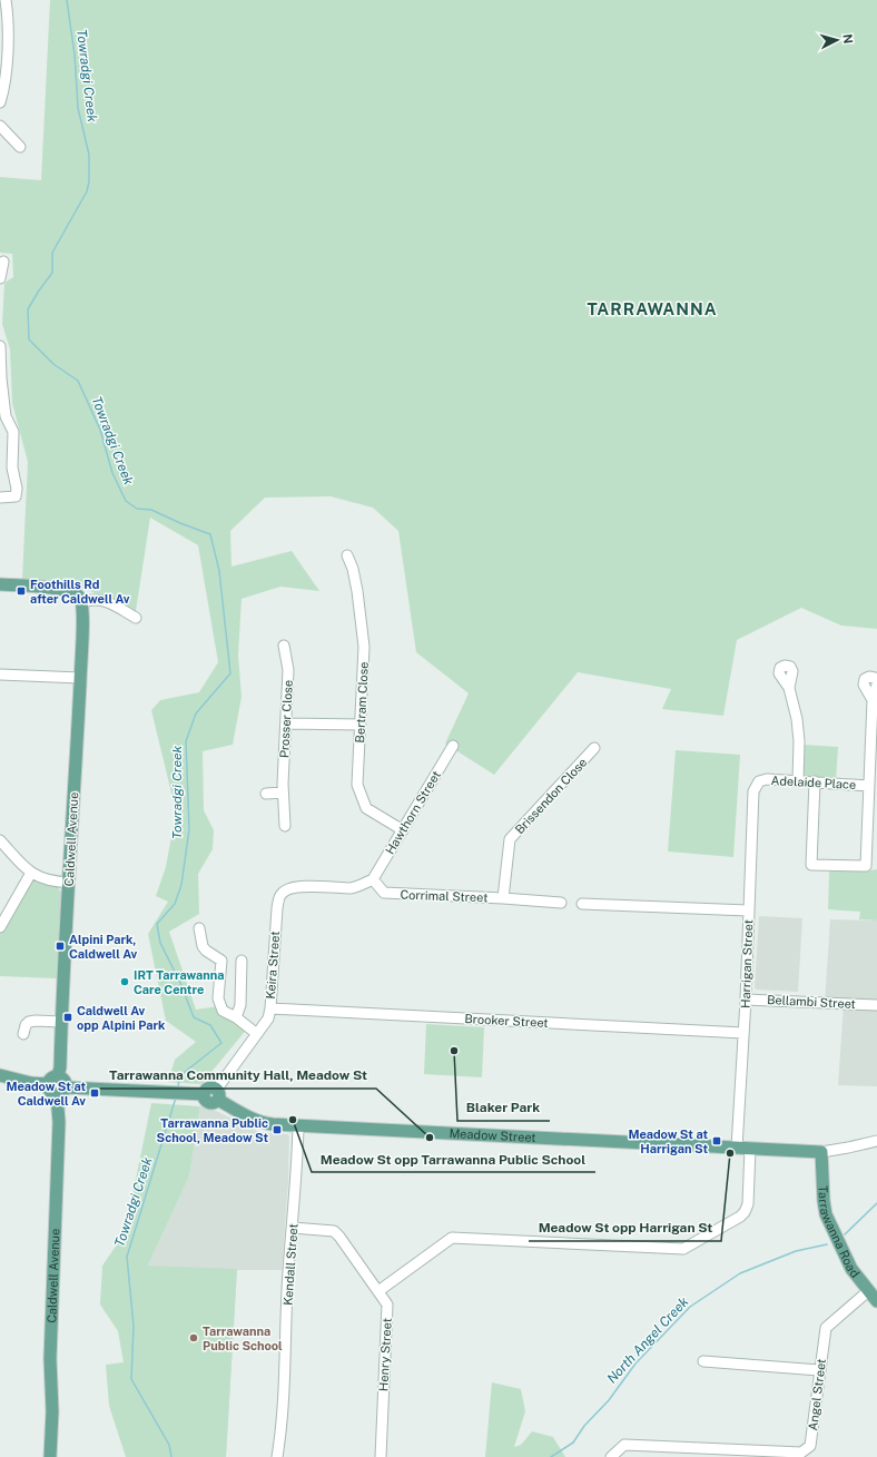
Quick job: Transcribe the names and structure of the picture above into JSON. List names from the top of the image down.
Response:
{
  "streets": {
    "main road": ["Caldwell Avenue", "Meadow Street", "Tarrawanna Road"],
    "street": [
      "Bertram Close",
      "Prosser Close",
      "Adelaide Place",
      "Brissendon Close",
      "Hawthorn Street",
      "Corrimal Street",
      "Harrigan Street",
      "Keira Street",
      "Bellambi Street",
      "Brooker Street",
      "Kendall Street",
      "Henry Street",
      "Angel Street"
    ]
  },
  "crossings": [
    ["Bertram Close", "Hawthorn Street"],
    ["Adelaide Place", "Harrigan Street"],
    ["Brissendon Close", "Corrimal Street"],
    ["Hawthorn Street", "Corrimal Street"],
    ["Hawthorn Street", "Keira Street"],
    ["Caldwell Avenue", "Meadow Street"],
    ["Corrimal Street", "Keira Street"],
    ["Harrigan Street", "Bellambi Street"],
    ["Harrigan Street", "Brooker Street"],
    ["Harrigan Street", "Meadow Street"],
    ["Keira Street", "Brooker Street"],
    ["Keira Street", "Meadow Street"],
    ["Meadow Street", "Tarrawanna Road"],
    ["Meadow Street", "Kendall Street"],
    ["Tarrawanna Road", "Angel Street"],
    ["Kendall Street", "Henry Street"]
  ],
  "districts": ["TARRAWANNA"],
  "water": ["Towradgi Creek", "North Angel Creek"],
  "places": {
    "transit": [
      "Foothills Rd after Caldwell Av",
      "Alpini Park, Caldwell Av",
      "Caldwell Av opp Alpini Park",
      "Meadow St at Caldwell Av",
      "Tarrawanna Public School, Meadow St",
      "Meadow St at Harrigan St"
    ],
    "other": [
      "IRT Tarrawanna Care Centre",
      "Blaker Park",
      "Meadow St opp Tarrawanna Public School",
      "Tarrawanna Community Hall, Meadow St",
      "Meadow St opp Harrigan St",
      "Tarrawanna Public School"
    ]
  },
  "north": "right"
}
